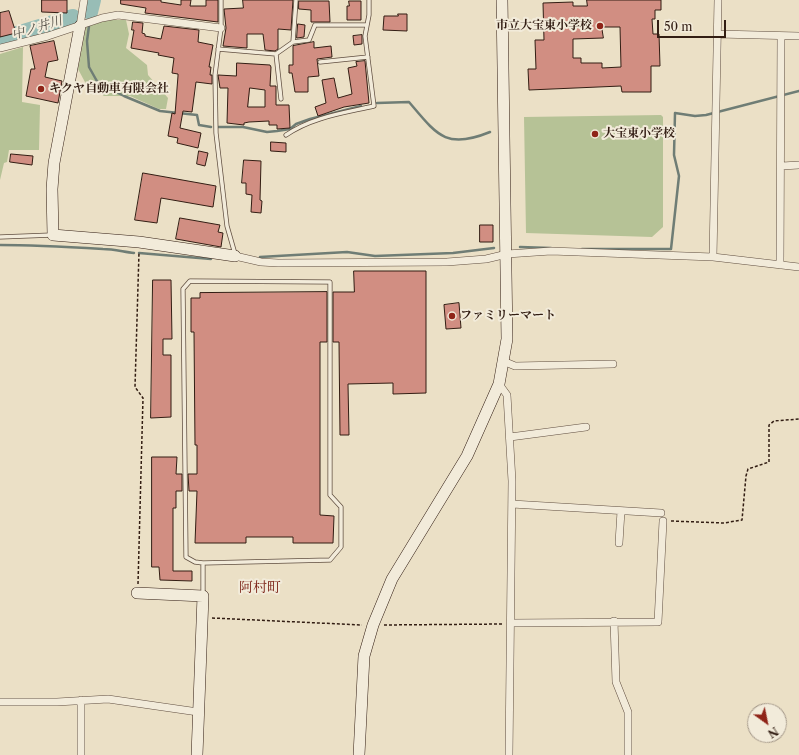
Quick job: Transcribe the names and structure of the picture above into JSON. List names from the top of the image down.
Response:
{
  "districts": ["阿村町"],
  "water": ["中ノ井川"],
  "places": [
    "市立大宝東小学校",
    "キクヤ自動車有限会社",
    "大宝東小学校",
    "ファミリーマート"
  ],
  "scale_bar": "50 m",
  "north": "bottom right"
}
